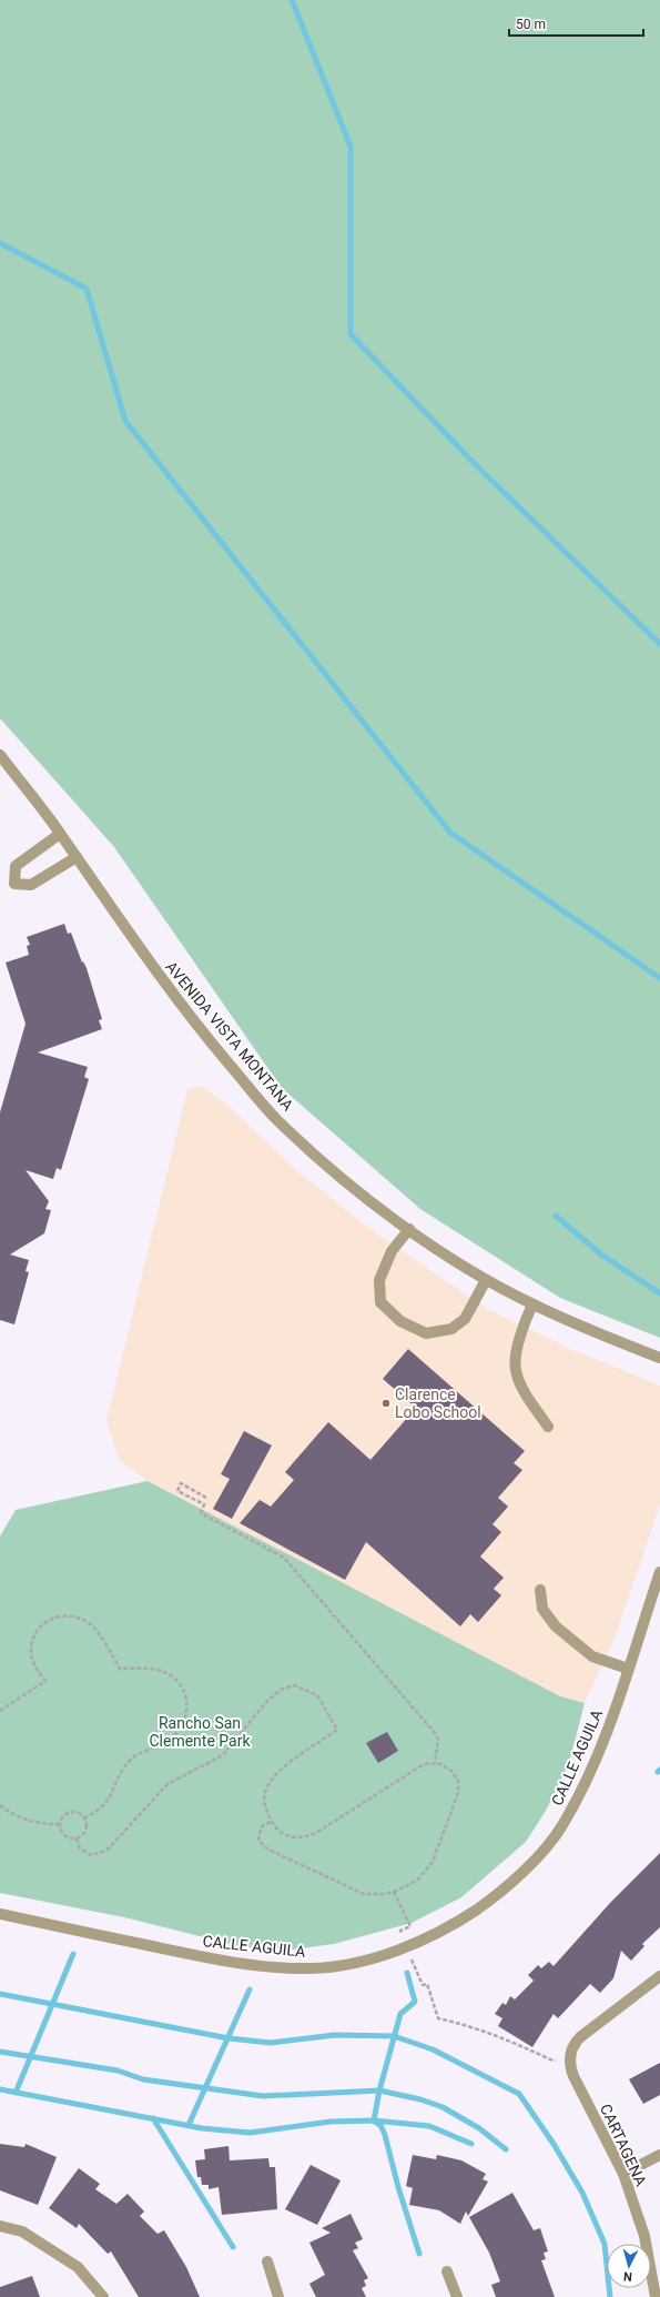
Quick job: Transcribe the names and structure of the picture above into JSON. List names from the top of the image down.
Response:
{
  "streets": {
    "street": ["AVENIDA VISTA MONTANA", "CALLE AGUILA", "CARTAGENA"]
  },
  "parks": ["Rancho San Clemente Park"],
  "places": ["Clarence Lobo School"],
  "scale_bar": "50 m",
  "north": "bottom"
}
